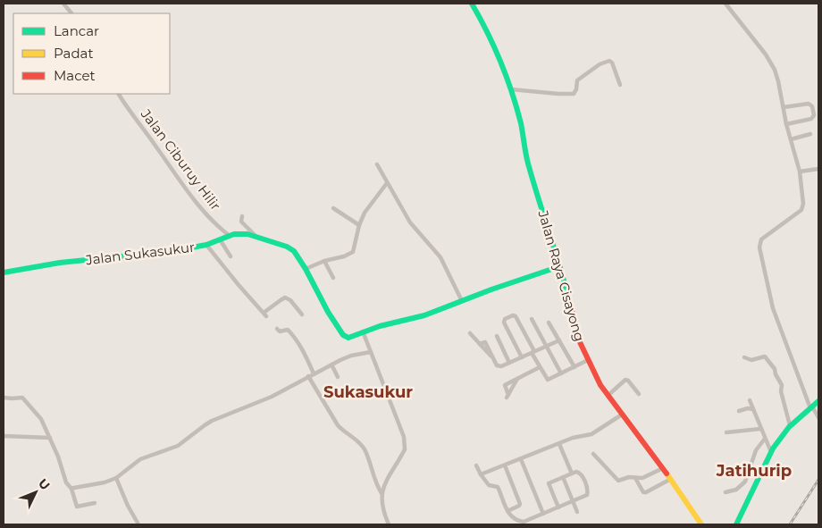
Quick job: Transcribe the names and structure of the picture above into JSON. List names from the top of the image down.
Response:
{
  "streets": {
    "main road": ["Jalan Sukasukur", "Jalan Raya Cisayong"],
    "street": ["Jalan Ciburuy Hilir"]
  },
  "crossings": [
    ["Jalan Ciburuy Hilir", "Jalan Sukasukur"],
    ["Jalan Sukasukur", "Jalan Raya Cisayong"]
  ],
  "districts": ["Sukasukur", "Jatihurip"],
  "legend": ["Lancar", "Padat", "Macet"],
  "north": "top right"
}
